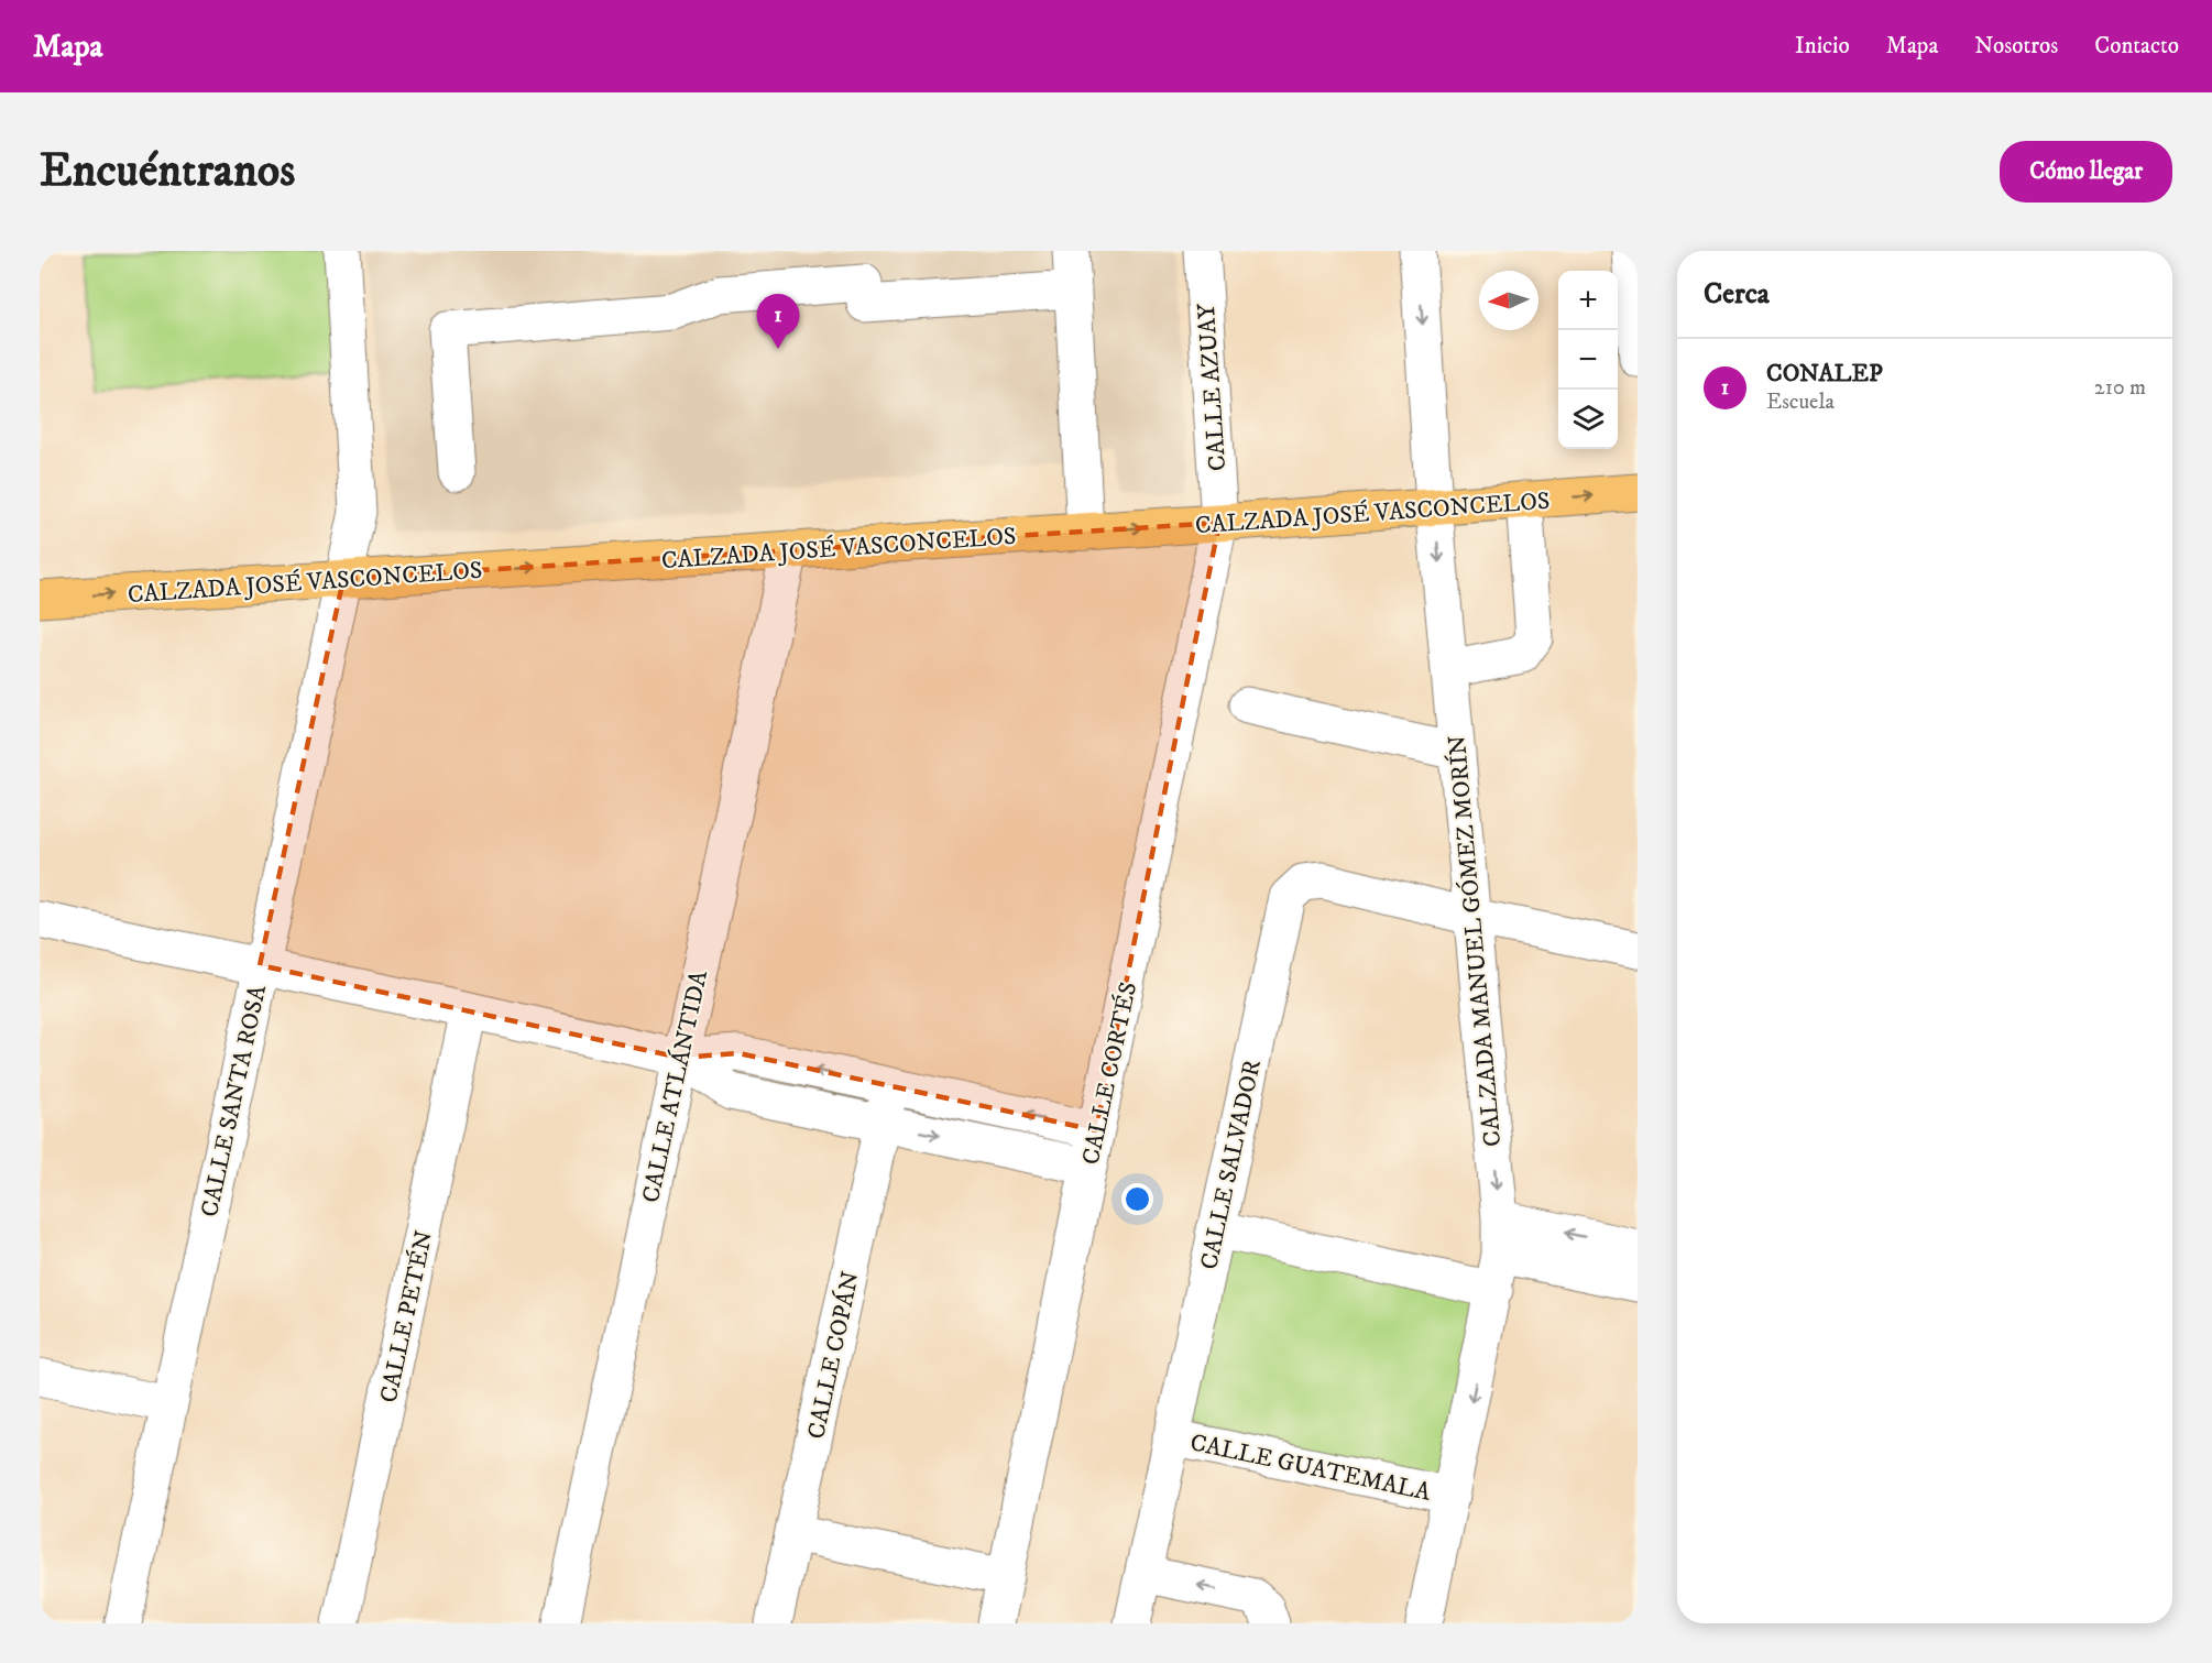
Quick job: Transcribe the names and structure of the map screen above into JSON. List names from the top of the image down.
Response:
{
  "streets": {
    "main road": ["CALZADA JOSÉ VASCONCELOS"],
    "street": [
      "CALLE AZUAY",
      "CALZADA MANUEL GÓMEZ MORÍN",
      "CALLE CORTÉS",
      "CALLE ATLÁNTIDA",
      "CALLE SANTA ROSA",
      "CALLE SALVADOR",
      "CALLE PETÉN",
      "CALLE COPÁN",
      "CALLE GUATEMALA"
    ]
  },
  "crossings": [
    ["CALLE AZUAY", "CALZADA JOSÉ VASCONCELOS"],
    ["CALLE AZUAY", "CALLE CORTÉS"],
    ["CALZADA JOSÉ VASCONCELOS", "CALZADA MANUEL GÓMEZ MORÍN"],
    ["CALZADA JOSÉ VASCONCELOS", "CALLE CORTÉS"],
    ["CALZADA JOSÉ VASCONCELOS", "CALLE ATLÁNTIDA"],
    ["CALZADA JOSÉ VASCONCELOS", "CALLE SANTA ROSA"],
    ["CALZADA MANUEL GÓMEZ MORÍN", "CALLE SALVADOR"],
    ["CALZADA MANUEL GÓMEZ MORÍN", "CALLE GUATEMALA"],
    ["CALLE SALVADOR", "CALLE GUATEMALA"]
  ],
  "one_way": ["CALZADA JOSÉ VASCONCELOS", "CALZADA MANUEL GÓMEZ MORÍN"],
  "north": "left",
  "page": {
    "header": "Mapa",
    "nav": [
      "Inicio",
      "Mapa",
      "Nosotros",
      "Contacto"
    ],
    "buttons": "Cómo llegar",
    "title": "Encuéntranos",
    "heading": "Cerca",
    "map_buttons": ["+", "−"],
    "pins": "1",
    "list": [
      {
        "mark": "1",
        "name": "CONALEP",
        "note": "Escuela",
        "value": "210 m"
      }
    ]
  }
}
